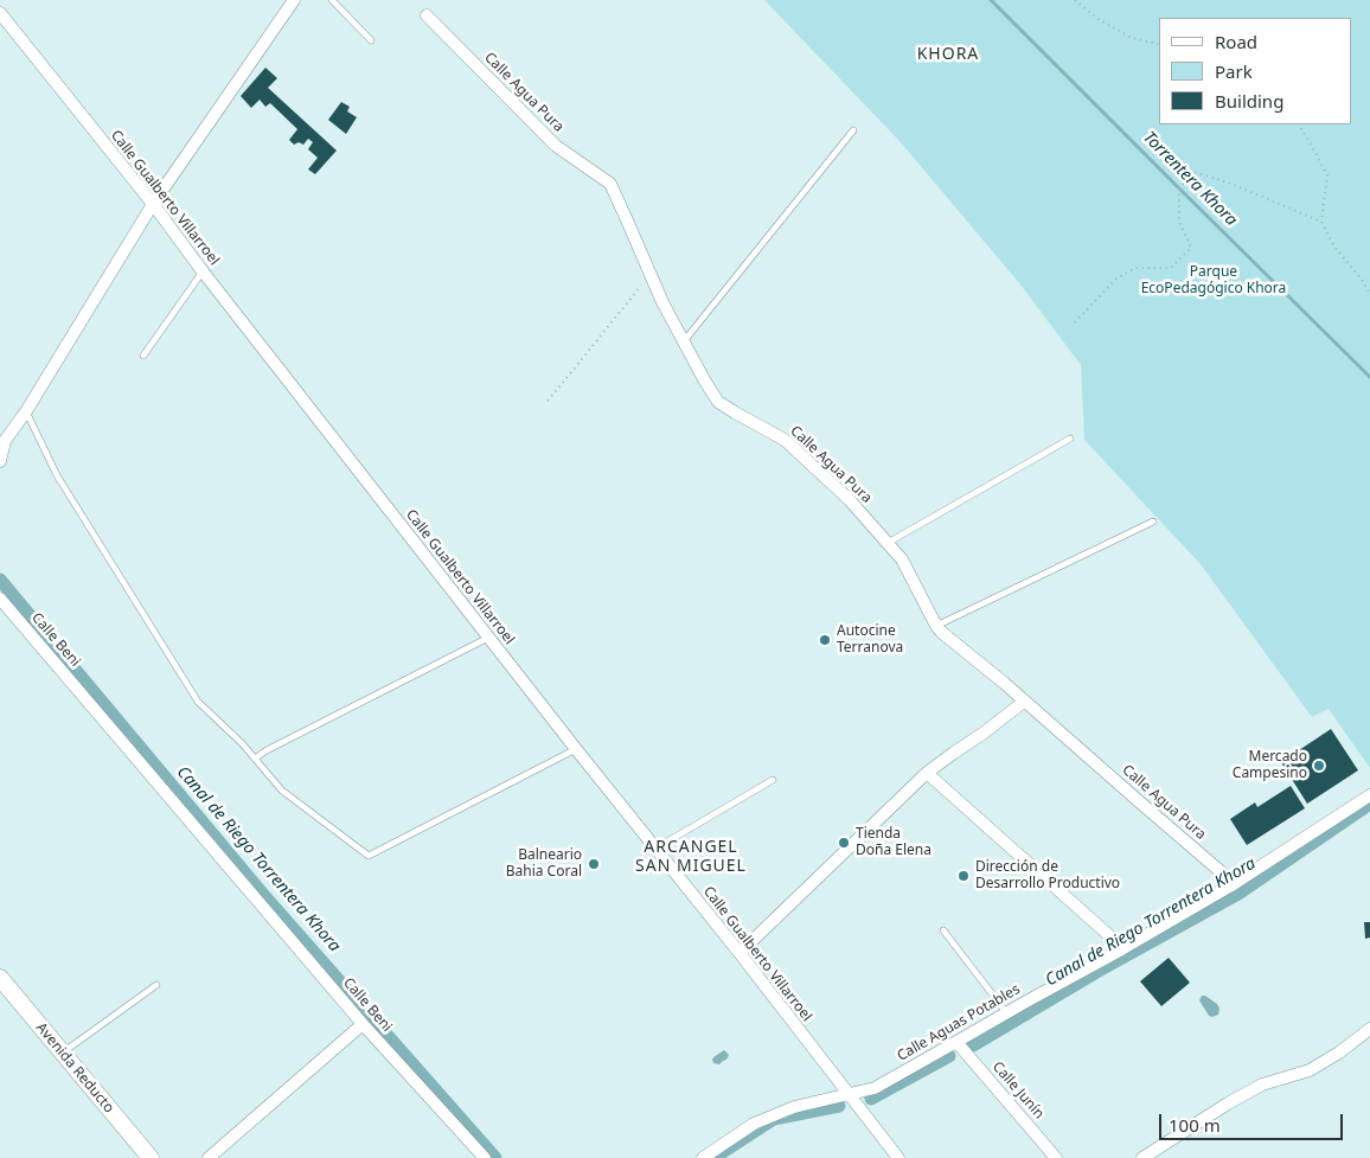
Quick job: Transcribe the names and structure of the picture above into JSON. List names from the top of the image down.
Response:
{
  "streets": {
    "main road": ["Avenida Reducto"],
    "street": [
      "Calle Agua Pura",
      "Calle Gualberto Villarroel",
      "Calle Beni",
      "Calle Aguas Potables",
      "Calle Junín"
    ]
  },
  "crossings": [
    ["Calle Agua Pura", "Calle Aguas Potables"],
    ["Calle Gualberto Villarroel", "Calle Aguas Potables"],
    ["Calle Aguas Potables", "Calle Junín"]
  ],
  "districts": ["KHORA", "ARCANGEL SAN MIGUEL"],
  "water": ["Torrentera Khora", "Canal de Riego Torrentera Khora"],
  "parks": ["Parque EcoPedagógico Khora"],
  "places": [
    "Autocine Terranova",
    "Mercado Campesino",
    "Tienda Doña Elena",
    "Balneario Bahia Coral",
    "Dirección de Desarrollo Productivo"
  ],
  "legend": ["Road", "Park", "Building"],
  "scale_bar": "100 m"
}
